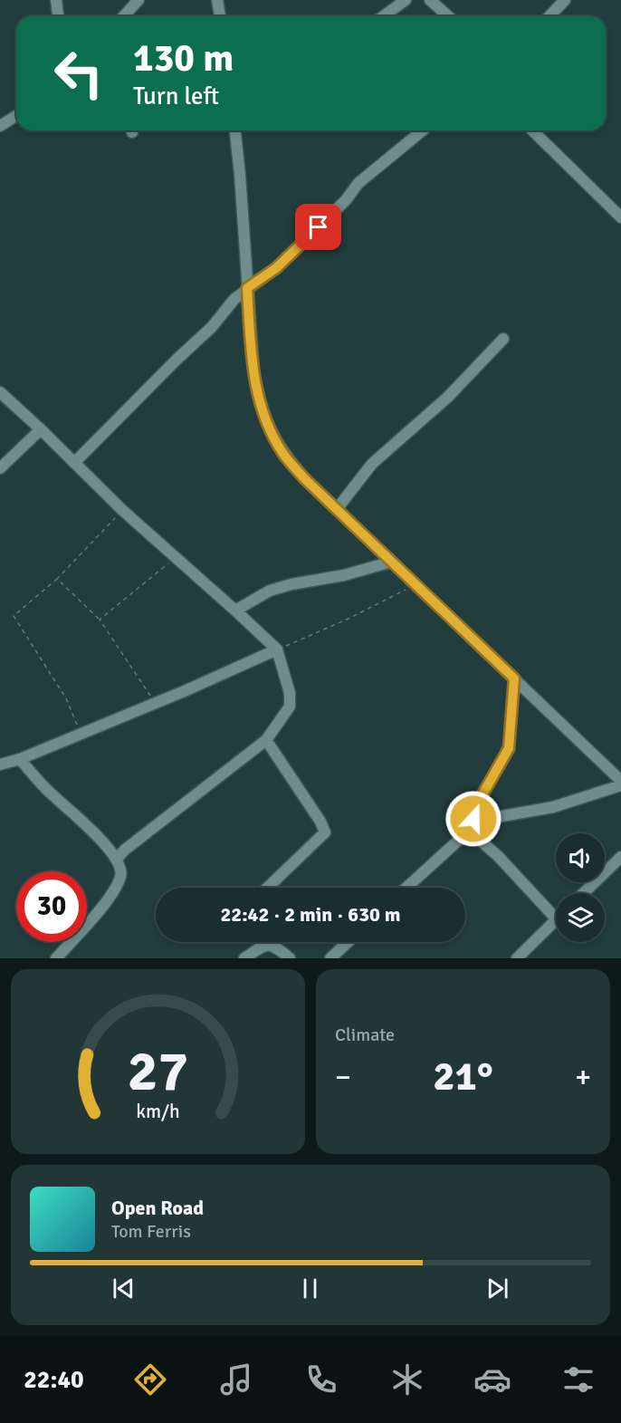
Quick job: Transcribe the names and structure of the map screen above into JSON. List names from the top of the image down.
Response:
{
  "page": {
    "turn": ["130 m", "Turn left"],
    "limit": "30",
    "trip": "22:42 · 2 min · 630 m",
    "tile": "Climate",
    "heat": ["−", "21°", "+"],
    "song": ["Open Road", "Tom Ferris"],
    "tabs": "22:40",
    "gauge": ["27", "km/h"]
  }
}
